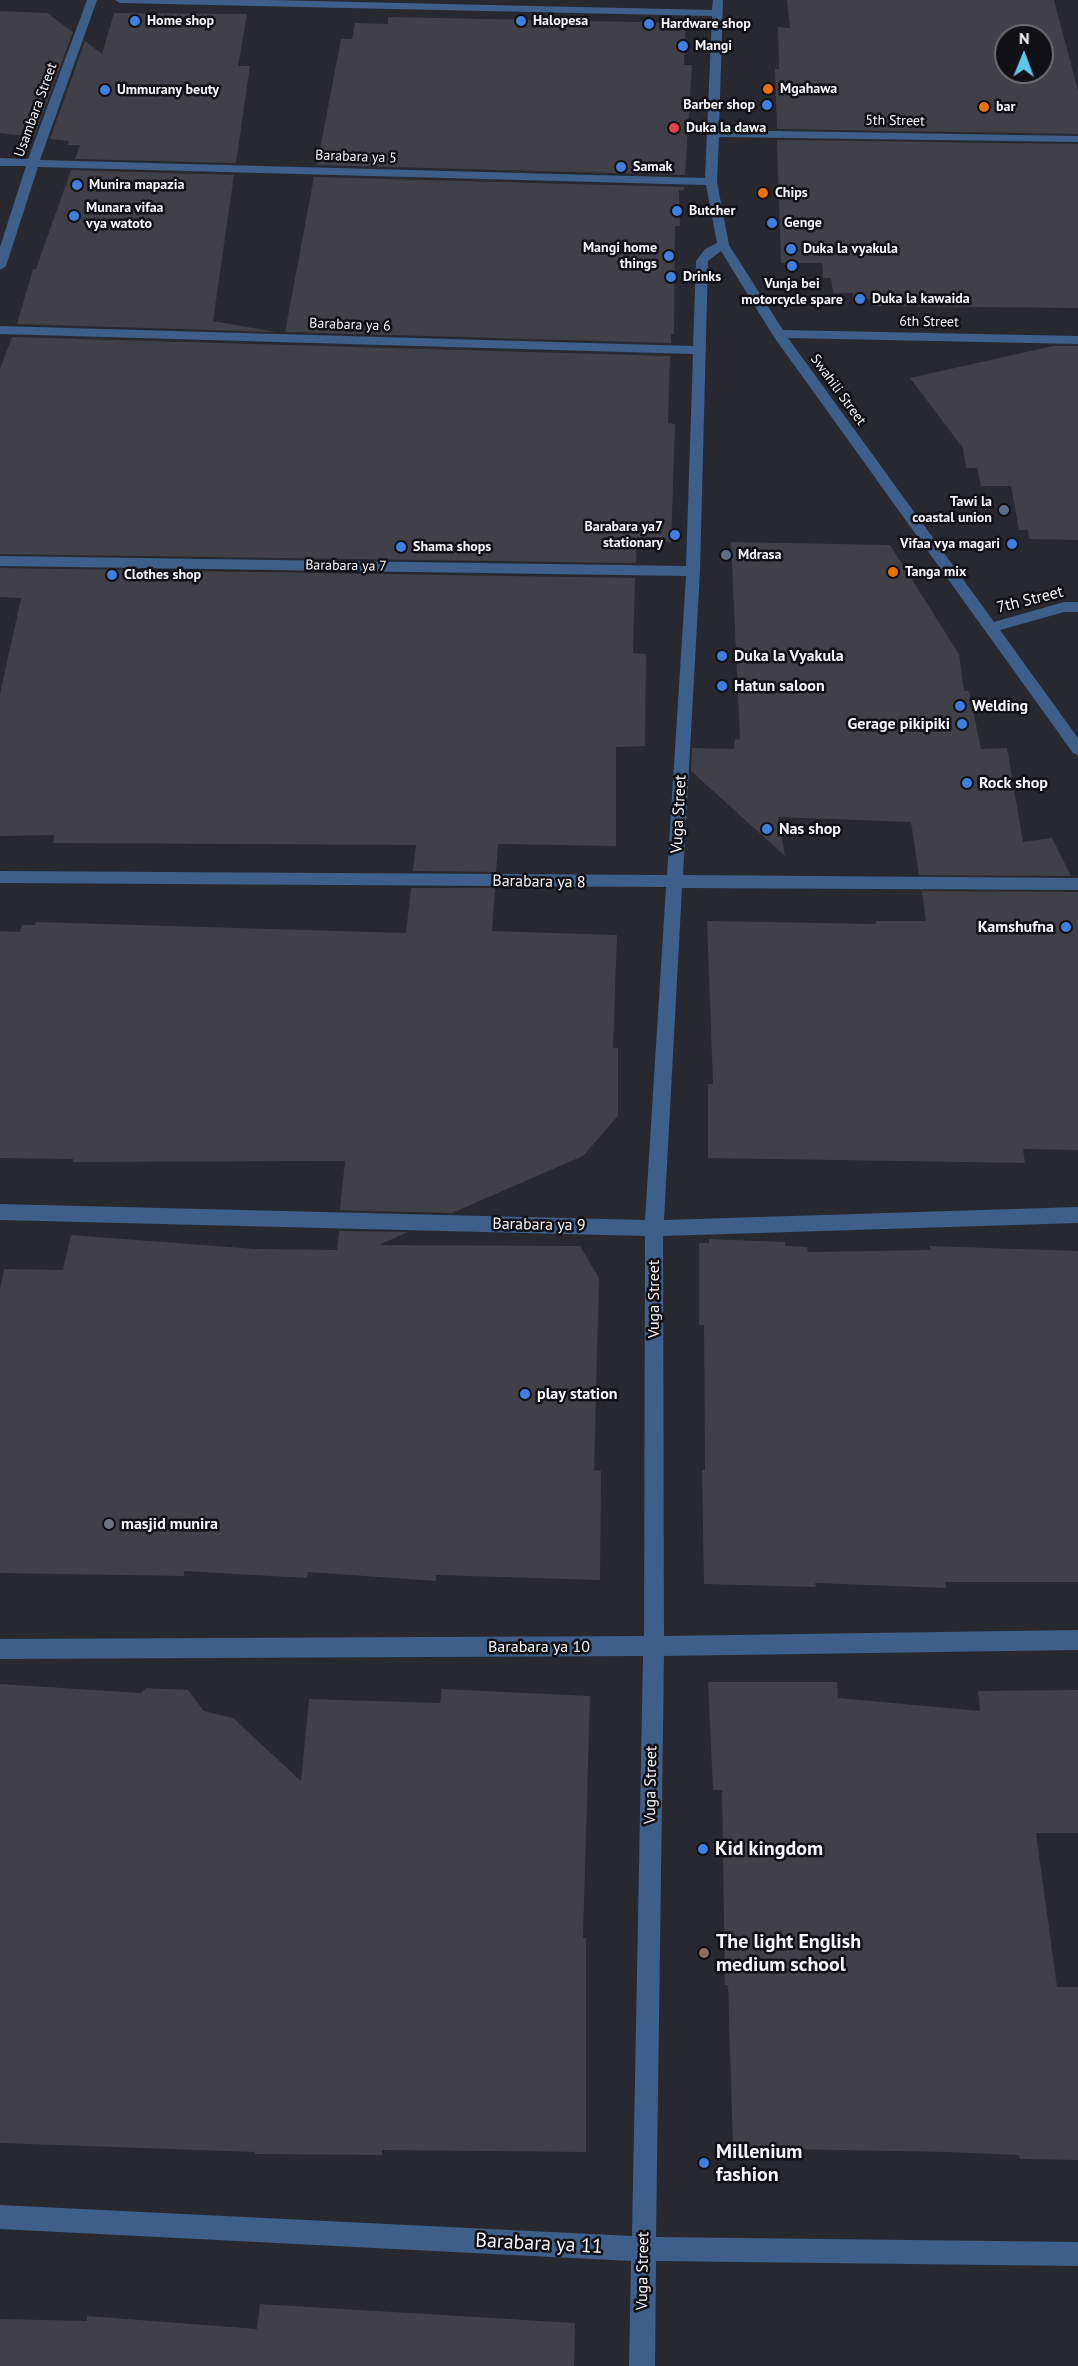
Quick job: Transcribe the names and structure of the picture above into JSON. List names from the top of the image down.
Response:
{
  "streets": {
    "street": [
      "Usambara Street",
      "5th Street",
      "Barabara ya 5",
      "6th Street",
      "Barabara ya 6",
      "Swahili Street",
      "Barabara ya 7",
      "7th Street",
      "Vuga Street",
      "Barabara ya 8",
      "Barabara ya 9",
      "Barabara ya 10",
      "Barabara ya 11"
    ]
  },
  "crossings": [
    ["Usambara Street", "Barabara ya 5"],
    ["5th Street", "Swahili Street"],
    ["Barabara ya 5", "Swahili Street"],
    ["6th Street", "Swahili Street"],
    ["Barabara ya 6", "Vuga Street"],
    ["Swahili Street", "7th Street"],
    ["Swahili Street", "Vuga Street"],
    ["Barabara ya 7", "Vuga Street"],
    ["Vuga Street", "Barabara ya 8"],
    ["Vuga Street", "Barabara ya 9"],
    ["Vuga Street", "Barabara ya 10"],
    ["Vuga Street", "Barabara ya 11"]
  ],
  "places": [
    "Home shop",
    "Halopesa",
    "Hardware shop",
    "Mangi",
    "Mgahawa",
    "Ummurany beuty",
    "Barber shop",
    "bar",
    "Duka la dawa",
    "Samak",
    "Munira mapazia",
    "Chips",
    "Butcher",
    "Munara vifaa vya watoto",
    "Genge",
    "Duka la vyakula",
    "Mangi home things",
    "Vunja bei motorcycle spare",
    "Drinks",
    "Duka la kawaida",
    "Tawi la coastal union",
    "Barabara ya7 stationary",
    "Vifaa vya magari",
    "Shama shops",
    "Mdrasa",
    "Tanga mix",
    "Clothes shop",
    "Duka la Vyakula",
    "Hatun saloon",
    "Welding",
    "Gerage pikipiki",
    "Rock shop",
    "Nas shop",
    "Kamshufna",
    "play station",
    "masjid munira",
    "Kid kingdom",
    "The light English medium school",
    "Millenium fashion"
  ],
  "north": "top"
}
